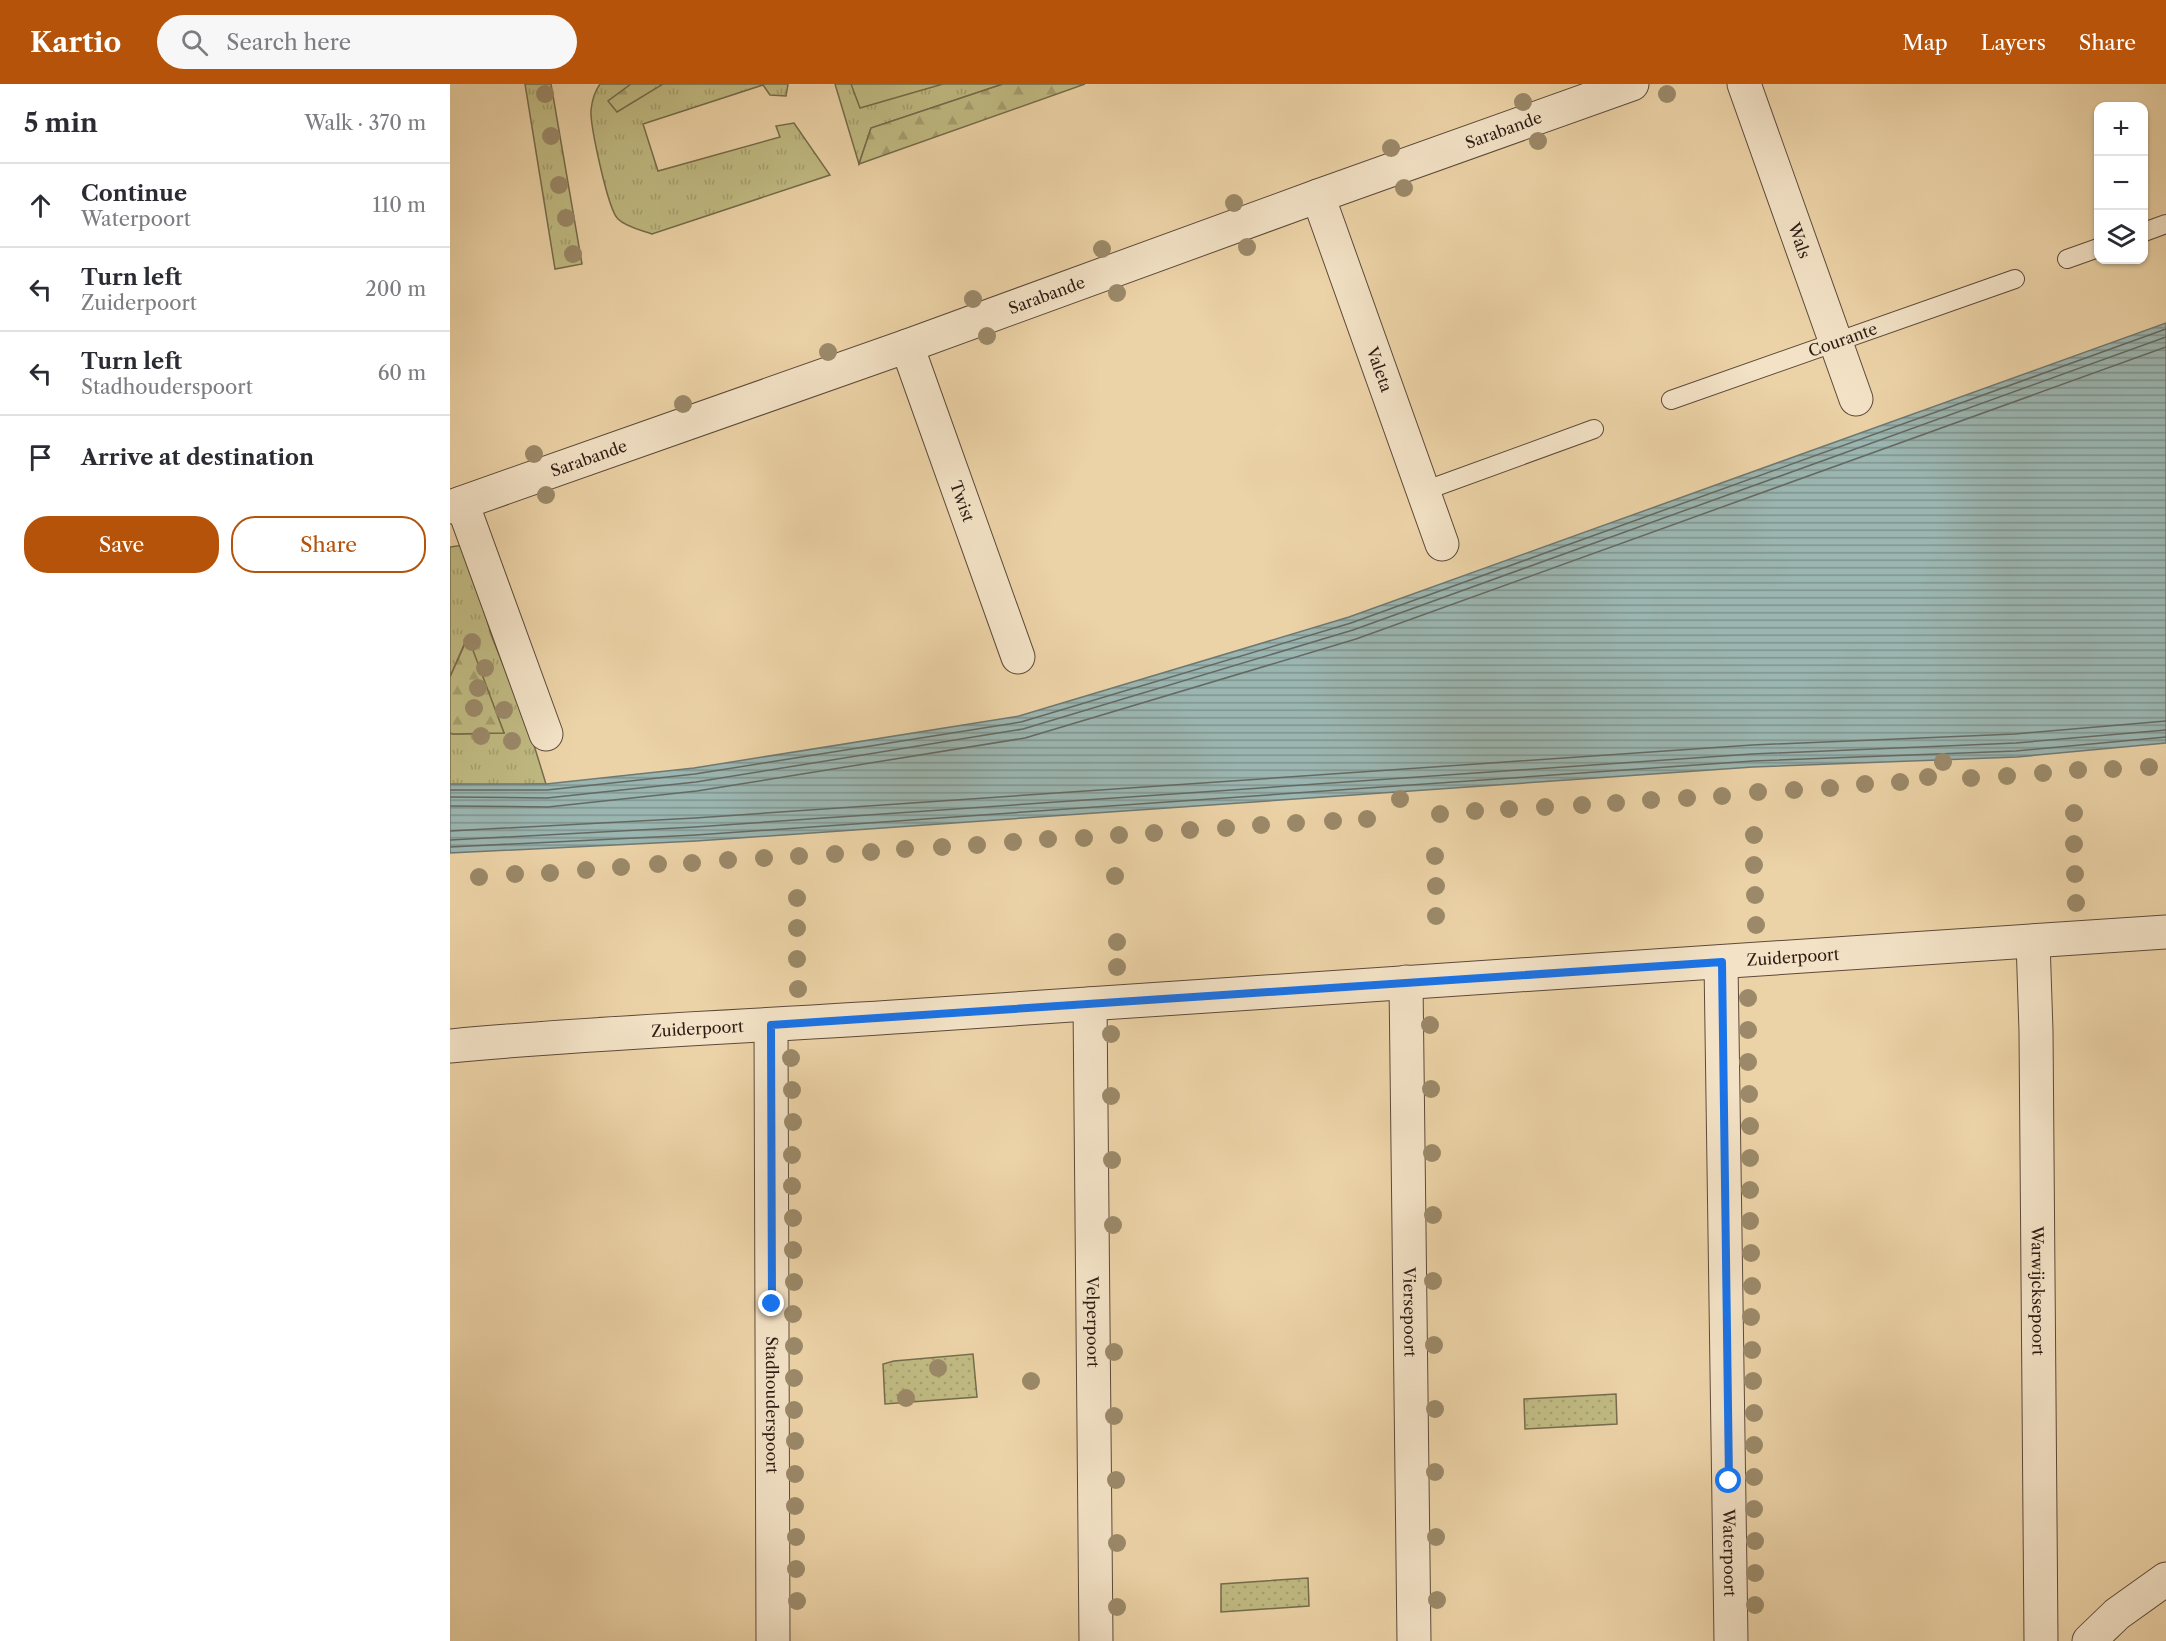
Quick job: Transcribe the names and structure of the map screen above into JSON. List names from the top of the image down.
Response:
{
  "streets": {
    "street": [
      "Sarabande",
      "Wals",
      "Valeta",
      "Twist",
      "Zuiderpoort",
      "Warwijcksepoort",
      "Viersepoort",
      "Velperpoort",
      "Stadhouderspoort",
      "Waterpoort"
    ],
    "lane": ["Courante"]
  },
  "crossings": [
    ["Sarabande", "Valeta"],
    ["Sarabande", "Twist"],
    ["Wals", "Courante"],
    ["Zuiderpoort", "Warwijcksepoort"],
    ["Zuiderpoort", "Viersepoort"],
    ["Zuiderpoort", "Velperpoort"],
    ["Zuiderpoort", "Stadhouderspoort"],
    ["Zuiderpoort", "Waterpoort"]
  ],
  "page": {
    "header": "Kartio",
    "search": "Search here",
    "nav": ["Map", "Layers", "Share"],
    "heading": ["5 min", "Walk · 370 m"],
    "map_buttons": ["+", "−"],
    "list": [
      ["Continue", "Waterpoort", "110 m"],
      ["Turn left", "Zuiderpoort", "200 m"],
      ["Turn left", "Stadhouderspoort", "60 m"],
      "Arrive at destination"
    ],
    "buttons": ["Save", "Share"]
  }
}
